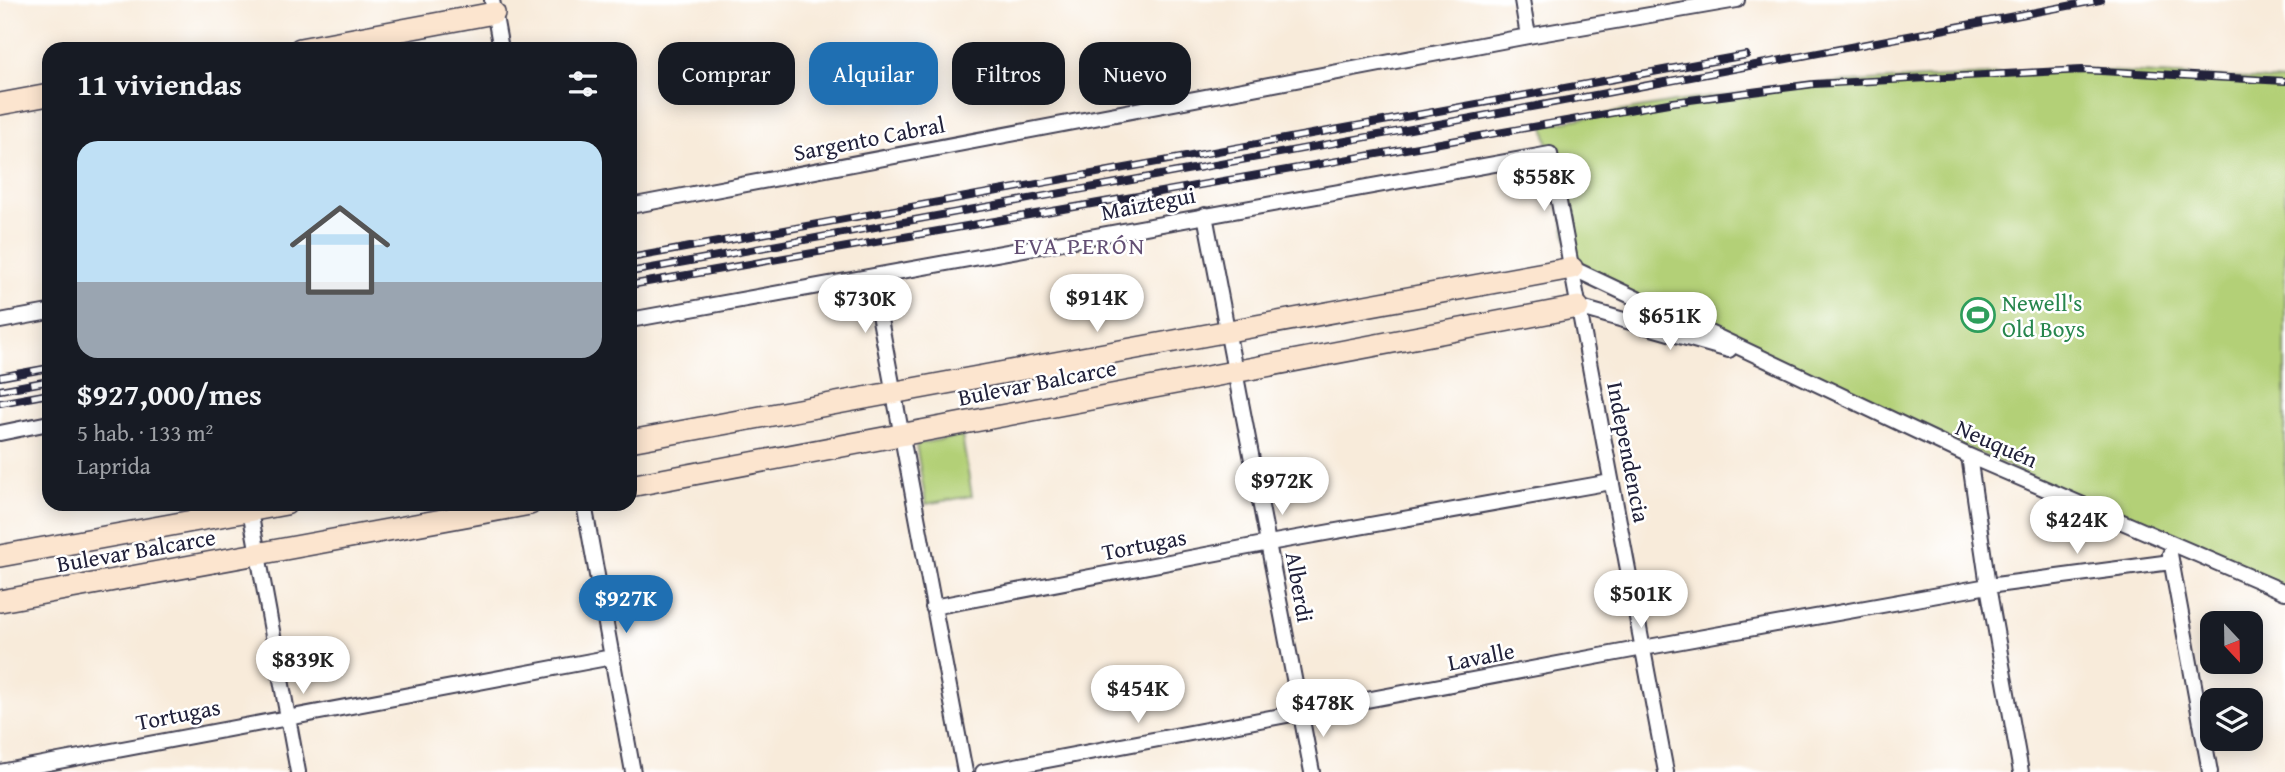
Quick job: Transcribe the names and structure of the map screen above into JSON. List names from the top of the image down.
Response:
{
  "streets": {
    "main road": ["Bulevar Balcarce"],
    "street": [
      "Sargento Cabral",
      "Maiztegui",
      "Neuquén",
      "Independencia",
      "Tortugas",
      "Alberdi",
      "Lavalle"
    ]
  },
  "crossings": [
    ["Maiztegui", "Independencia"],
    ["Maiztegui", "Alberdi"],
    ["Bulevar Balcarce", "Neuquén"],
    ["Bulevar Balcarce", "Independencia"],
    ["Bulevar Balcarce", "Alberdi"],
    ["Neuquén", "Independencia"],
    ["Independencia", "Tortugas"],
    ["Independencia", "Lavalle"],
    ["Tortugas", "Alberdi"],
    ["Alberdi", "Lavalle"]
  ],
  "districts": ["EVA PERÓN"],
  "places": {
    "sports": ["Newell's Old Boys"]
  },
  "north": "bottom",
  "page": {
    "chip": [
      "Comprar",
      "Alquilar",
      "Filtros",
      "Nuevo"
    ],
    "heading": "11 viviendas",
    "list": [
      {
        "name": "$927,000/mes",
        "note": "5 hab. · 133 m² · Laprida"
      }
    ],
    "price": [
      "$558K",
      "$914K",
      "$730K",
      "$651K",
      "$972K",
      "$424K",
      "$501K",
      "$927K",
      "$839K",
      "$454K",
      "$478K"
    ]
  }
}
